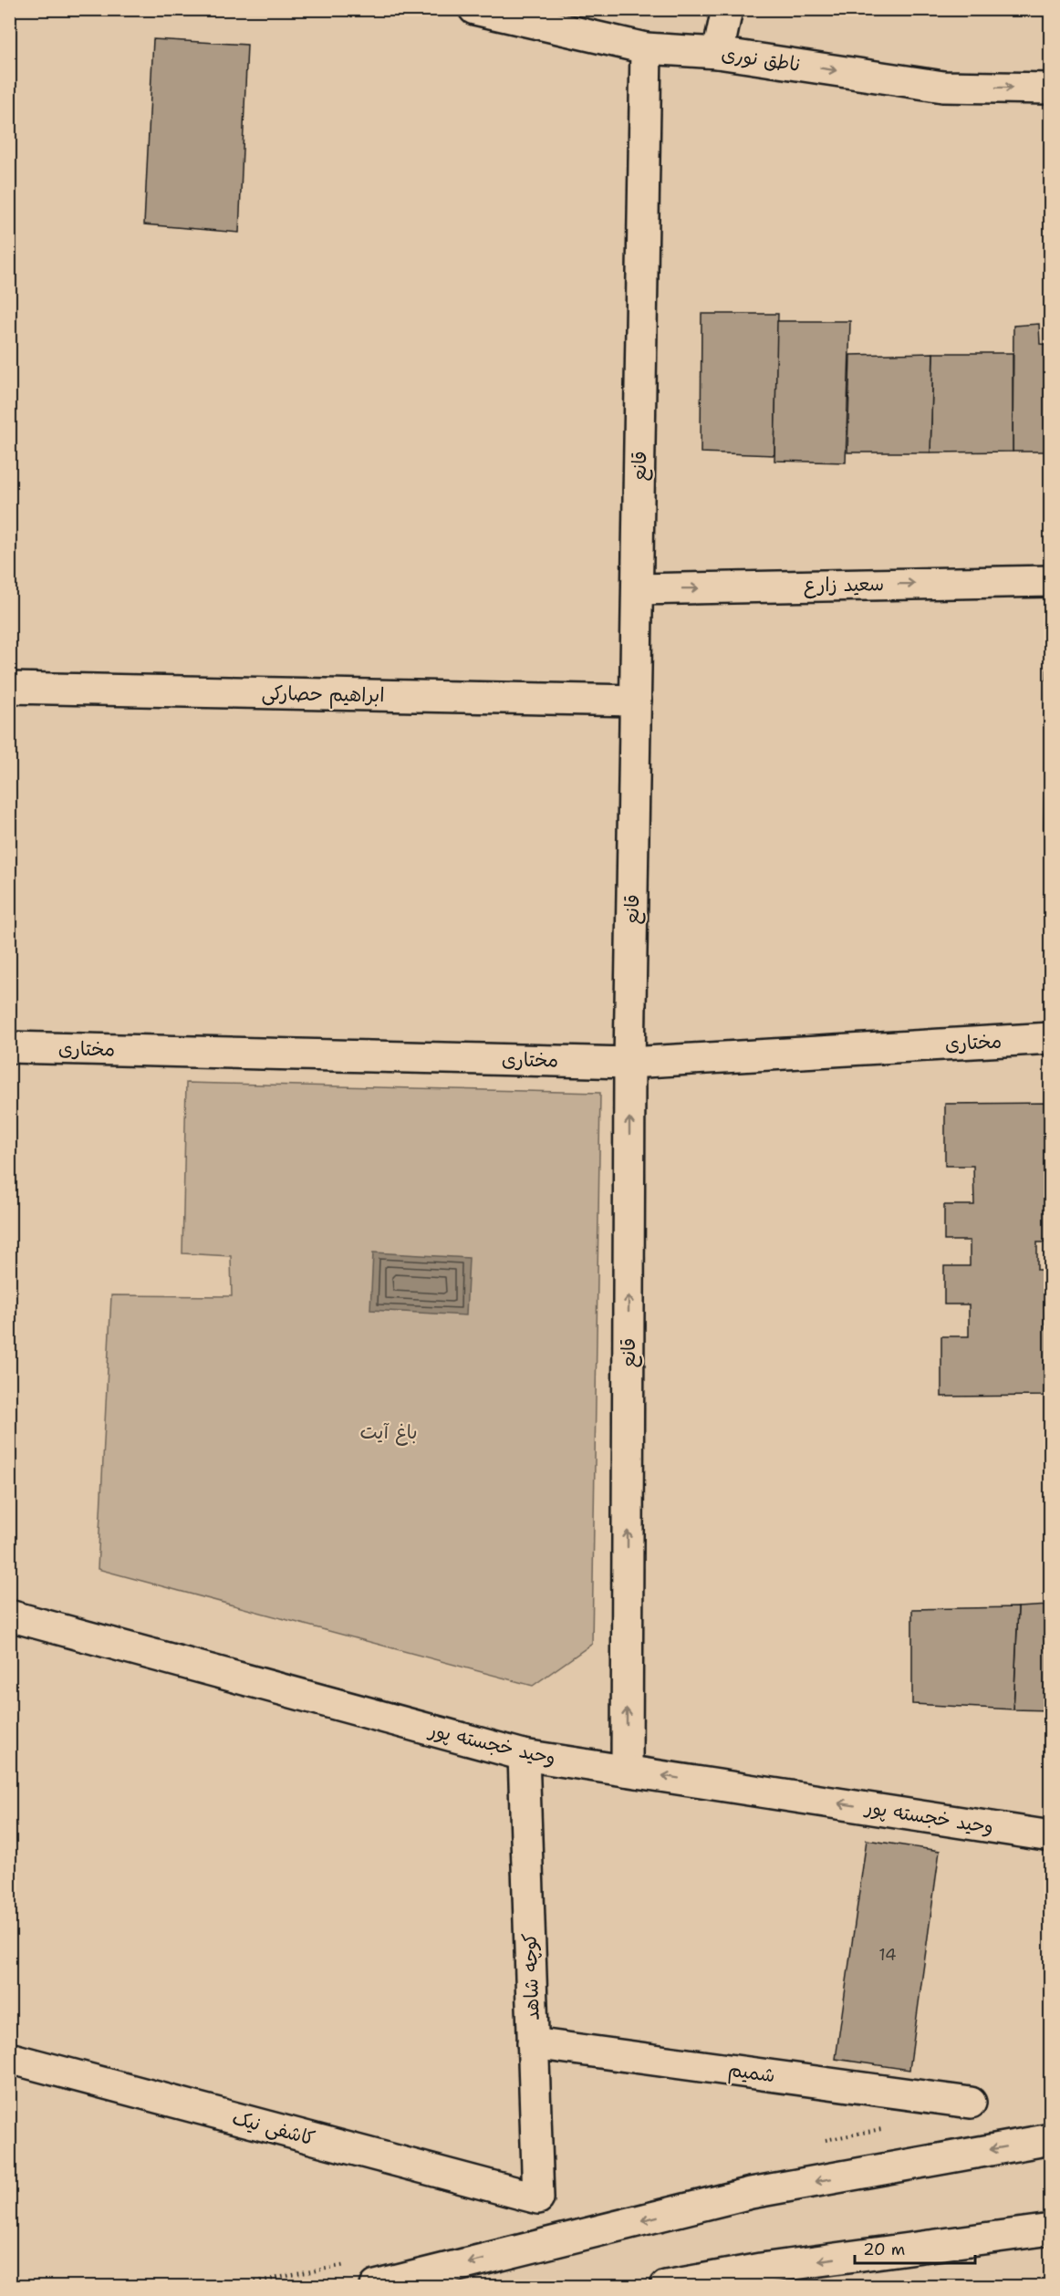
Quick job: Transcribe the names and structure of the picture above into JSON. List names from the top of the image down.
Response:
{
  "streets": {
    "main road": [
      "ناطق نوری",
      "قانع",
      "سعید زارع",
      "ابراهیم حصارکی",
      "مختاری",
      "وحید خجسته پور",
      "کوچه شاهد",
      "شمیم",
      "کاشفی نیک"
    ]
  },
  "crossings": [
    ["ناطق نوری", "قانع"],
    ["قانع", "سعید زارع"],
    ["قانع", "ابراهیم حصارکی"],
    ["قانع", "مختاری"],
    ["قانع", "وحید خجسته پور"],
    ["وحید خجسته پور", "کوچه شاهد"],
    ["کوچه شاهد", "شمیم"],
    ["کوچه شاهد", "کاشفی نیک"]
  ],
  "one_way": [
    "ناطق نوری",
    "قانع",
    "سعید زارع",
    "وحید خجسته پور"
  ],
  "parks": ["باغ آیت"],
  "house_numbers": ["14"],
  "scale_bar": "20 m"
}
